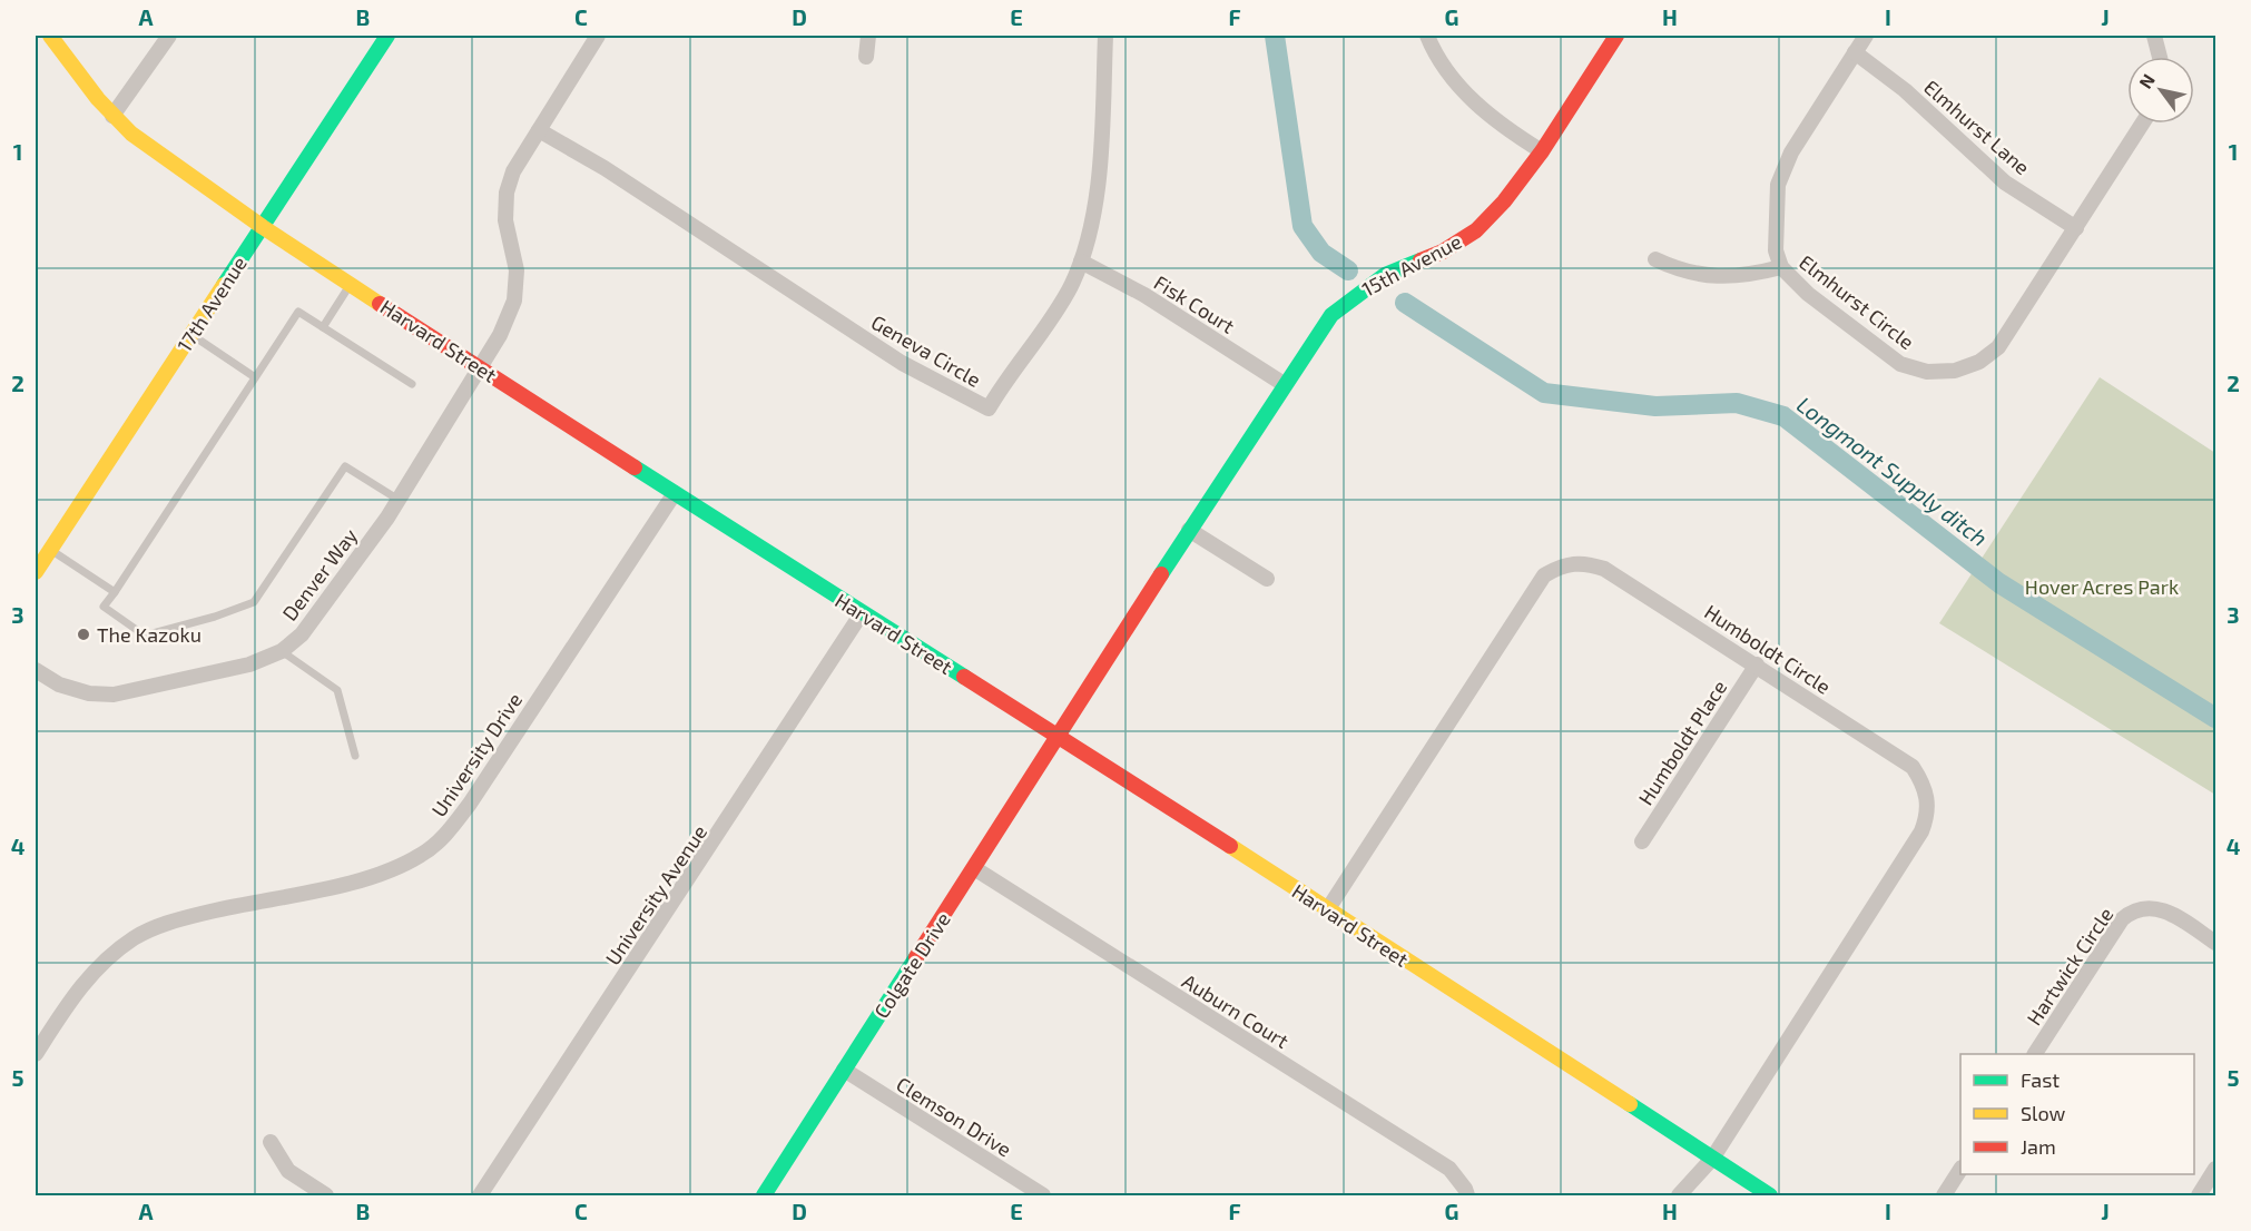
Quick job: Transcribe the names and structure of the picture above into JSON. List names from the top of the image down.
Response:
{
  "streets": {
    "street": [
      "Elmhurst Lane",
      "15th Avenue",
      "Elmhurst Circle",
      "17th Avenue",
      "Fisk Court",
      "Harvard Street",
      "Geneva Circle",
      "Denver Way",
      "Humboldt Circle",
      "Humboldt Place",
      "University Drive",
      "University Avenue",
      "Colgate Drive",
      "Hartwick Circle",
      "Auburn Court",
      "Clemson Drive"
    ]
  },
  "crossings": [
    ["Elmhurst Lane", "Elmhurst Circle"],
    ["15th Avenue", "Fisk Court"],
    ["15th Avenue", "Harvard Street"],
    ["15th Avenue", "Colgate Drive"],
    ["17th Avenue", "Harvard Street"],
    ["Fisk Court", "Geneva Circle"],
    ["Harvard Street", "Denver Way"],
    ["Harvard Street", "Humboldt Circle"],
    ["Harvard Street", "University Drive"],
    ["Harvard Street", "University Avenue"],
    ["Harvard Street", "Colgate Drive"],
    ["Geneva Circle", "Denver Way"],
    ["Humboldt Circle", "Humboldt Place"],
    ["Colgate Drive", "Auburn Court"],
    ["Colgate Drive", "Clemson Drive"]
  ],
  "water": ["Longmont Supply ditch"],
  "parks": ["Hover Acres Park"],
  "places": ["The Kazoku"],
  "legend": ["Fast", "Slow", "Jam"],
  "north": "top left",
  "grid": {
    "columns": [
      "A",
      "B",
      "C",
      "D",
      "E",
      "F",
      "G",
      "H",
      "I",
      "J"
    ],
    "rows": [
      "1",
      "2",
      "3",
      "4",
      "5"
    ]
  }
}
